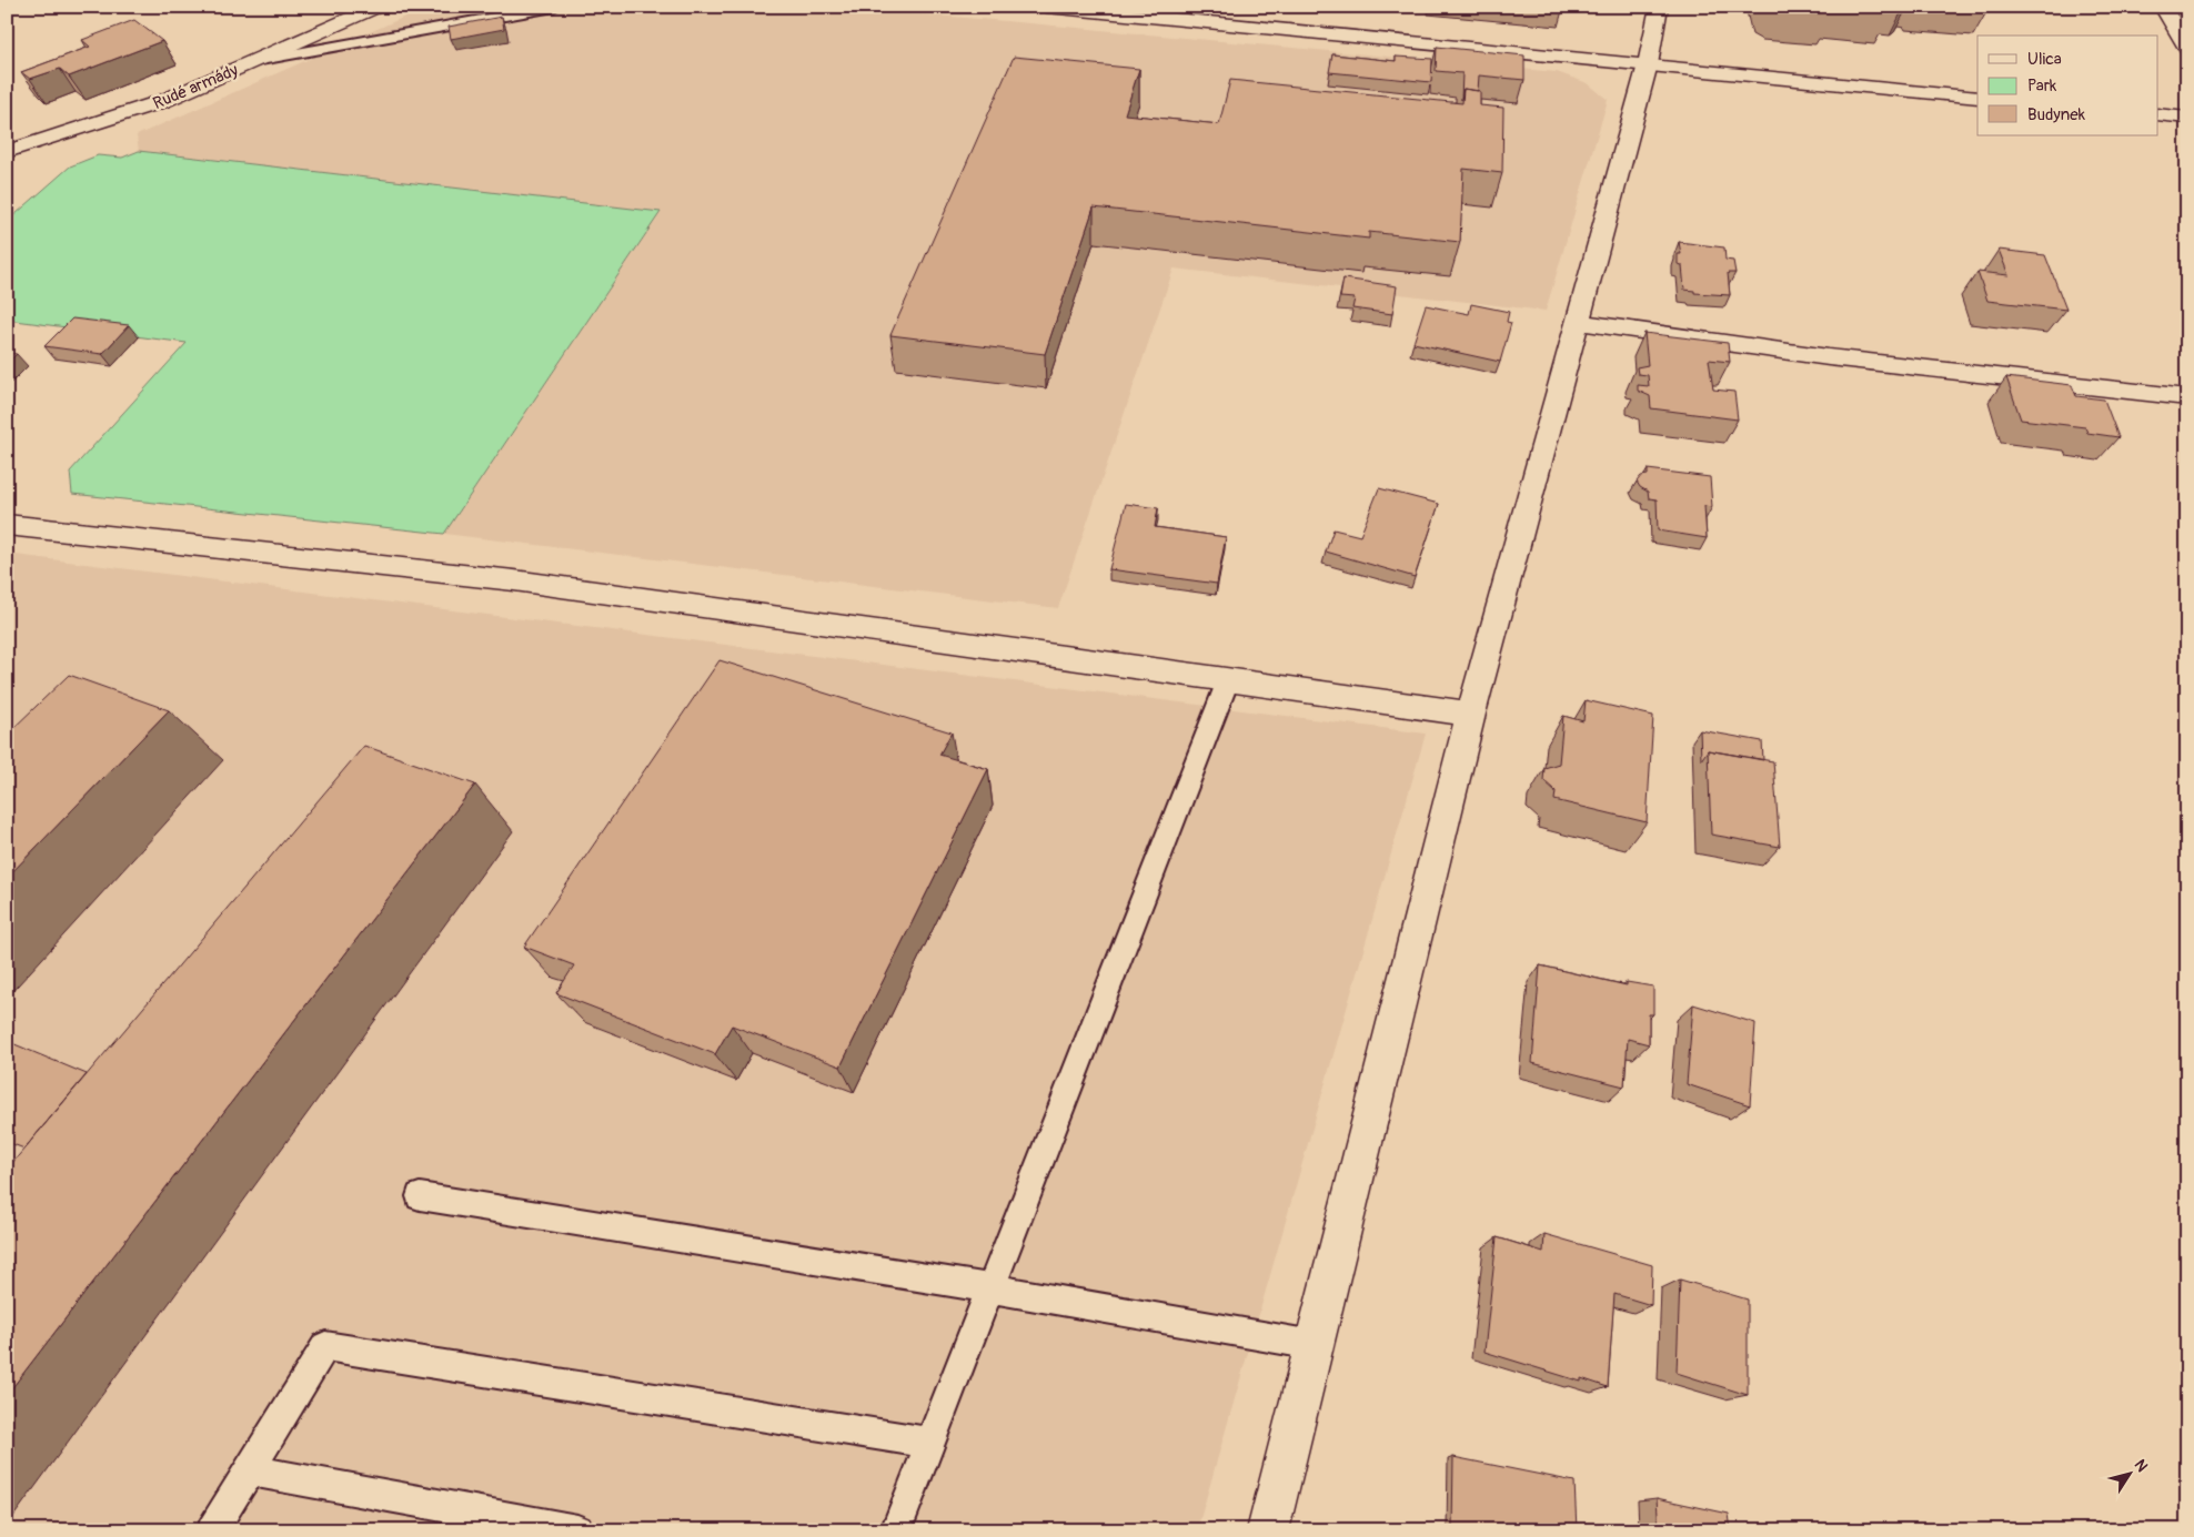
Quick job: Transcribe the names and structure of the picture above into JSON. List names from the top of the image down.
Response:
{
  "streets": {
    "street": ["Rudé armády"]
  },
  "legend": ["Ulica", "Park", "Budynek"],
  "north": "top right"
}
